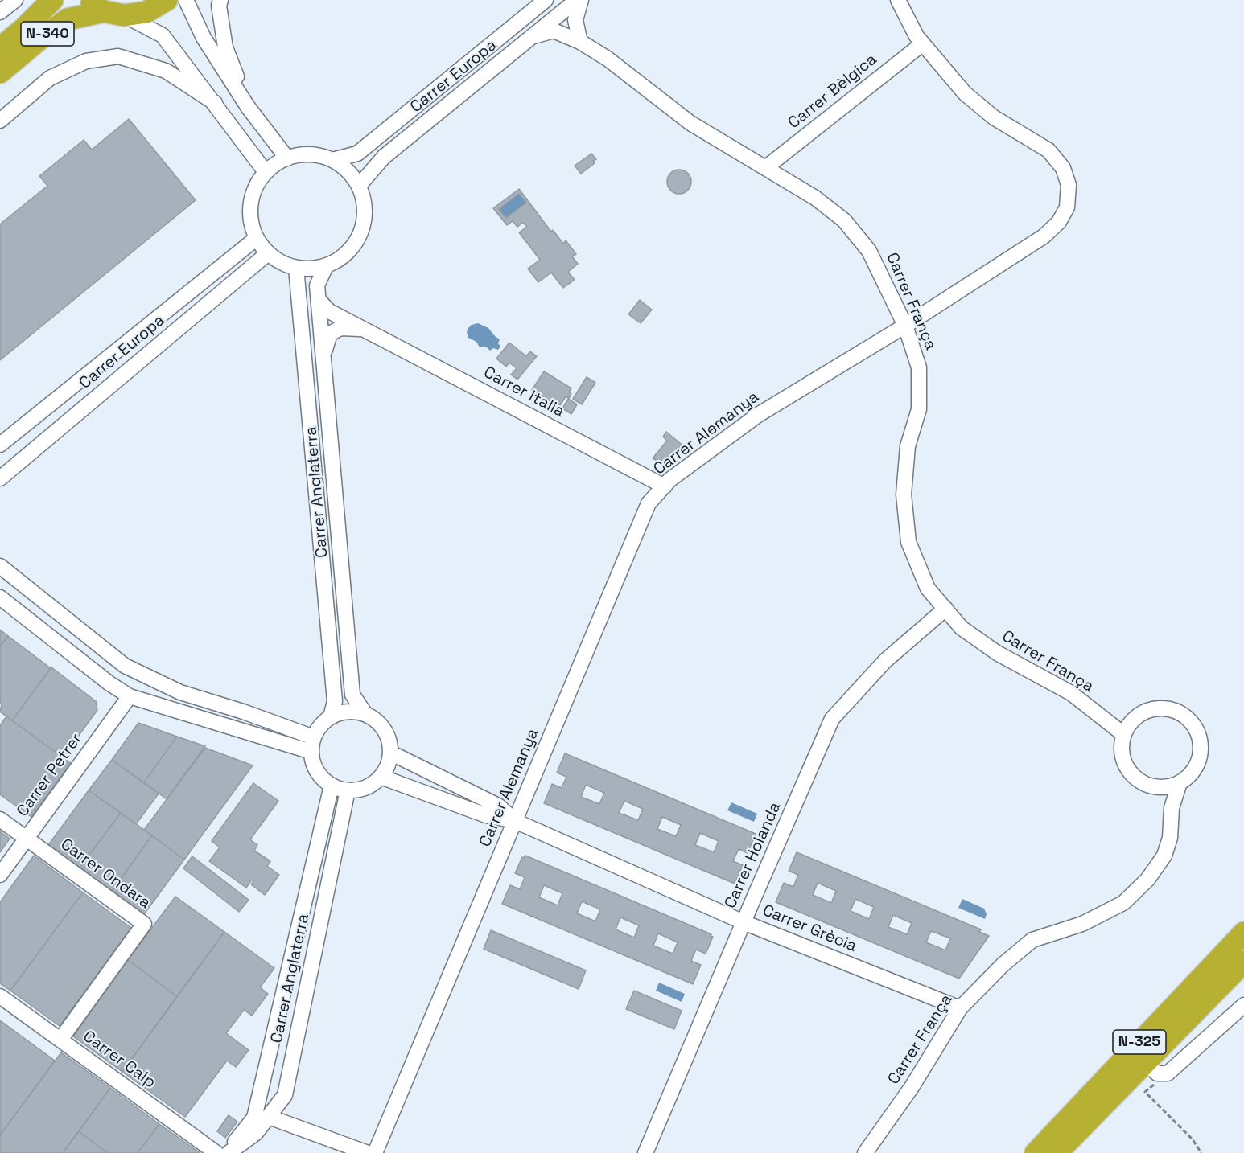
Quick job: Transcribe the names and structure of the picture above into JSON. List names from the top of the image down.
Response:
{
  "streets": {
    "highway": ["N-340", "N-325"],
    "street": [
      "Carrer Europa",
      "Carrer Bèlgica",
      "Carrer França",
      "Carrer Italia",
      "Carrer Alemanya",
      "Carrer Anglaterra",
      "Carrer Petrer",
      "Carrer Holanda",
      "Carrer Ondara",
      "Carrer Grècia",
      "Carrer Calp"
    ]
  },
  "crossings": [
    ["Carrer Europa", "Carrer França"],
    ["Carrer Europa", "Carrer Anglaterra"],
    ["Carrer Bèlgica", "Carrer França"],
    ["Carrer Bèlgica", "Carrer Alemanya"],
    ["Carrer França", "Carrer Alemanya"],
    ["Carrer França", "Carrer Holanda"],
    ["Carrer França", "Carrer Grècia"],
    ["Carrer Italia", "Carrer Alemanya"],
    ["Carrer Italia", "Carrer Anglaterra"],
    ["Carrer Alemanya", "Carrer Grècia"],
    ["Carrer Anglaterra", "Carrer Grècia"],
    ["Carrer Petrer", "Carrer Ondara"],
    ["Carrer Holanda", "Carrer Grècia"],
    ["Carrer Ondara", "Carrer Calp"]
  ]
}
